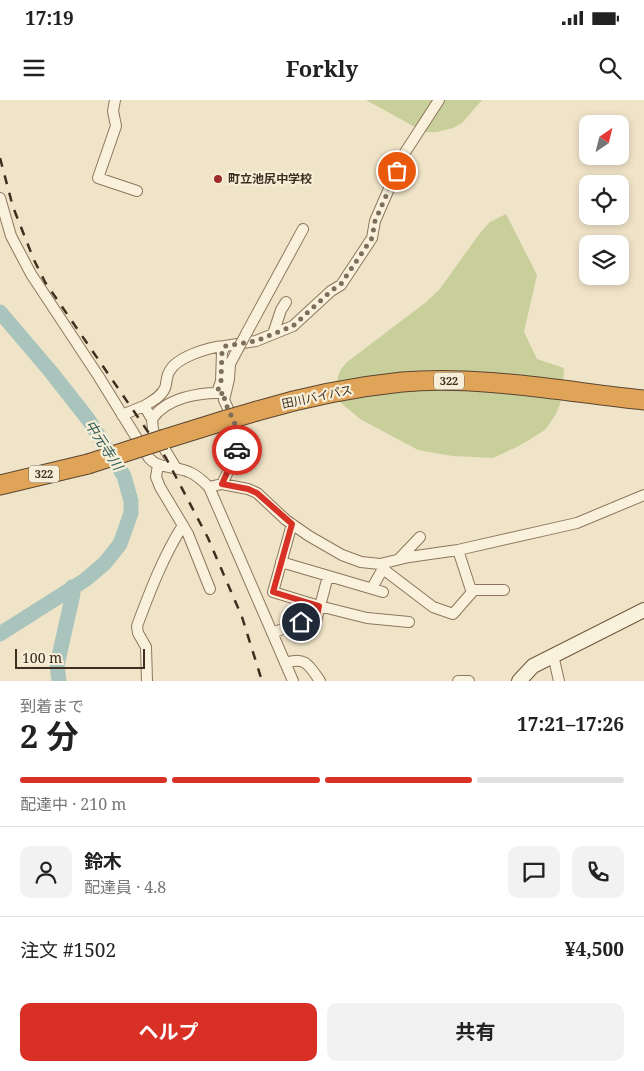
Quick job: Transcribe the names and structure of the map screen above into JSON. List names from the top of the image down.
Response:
{
  "streets": {
    "highway": ["322", "田川バイパス"]
  },
  "water": ["中元寺川"],
  "places": ["町立池尻中学校"],
  "scale_bar": "100 m",
  "north": "top right",
  "page": {
    "status": "17:19",
    "header": "Forkly",
    "scale": "100 m",
    "heading": ["2 分", "到着まで", "17:21–17:26"],
    "panel": [
      "鈴木",
      "配達員 · 4.8",
      "注文 #1502",
      "¥4,500"
    ],
    "bar": "配達中 · 210 m",
    "buttons": ["ヘルプ", "共有"]
  }
}
